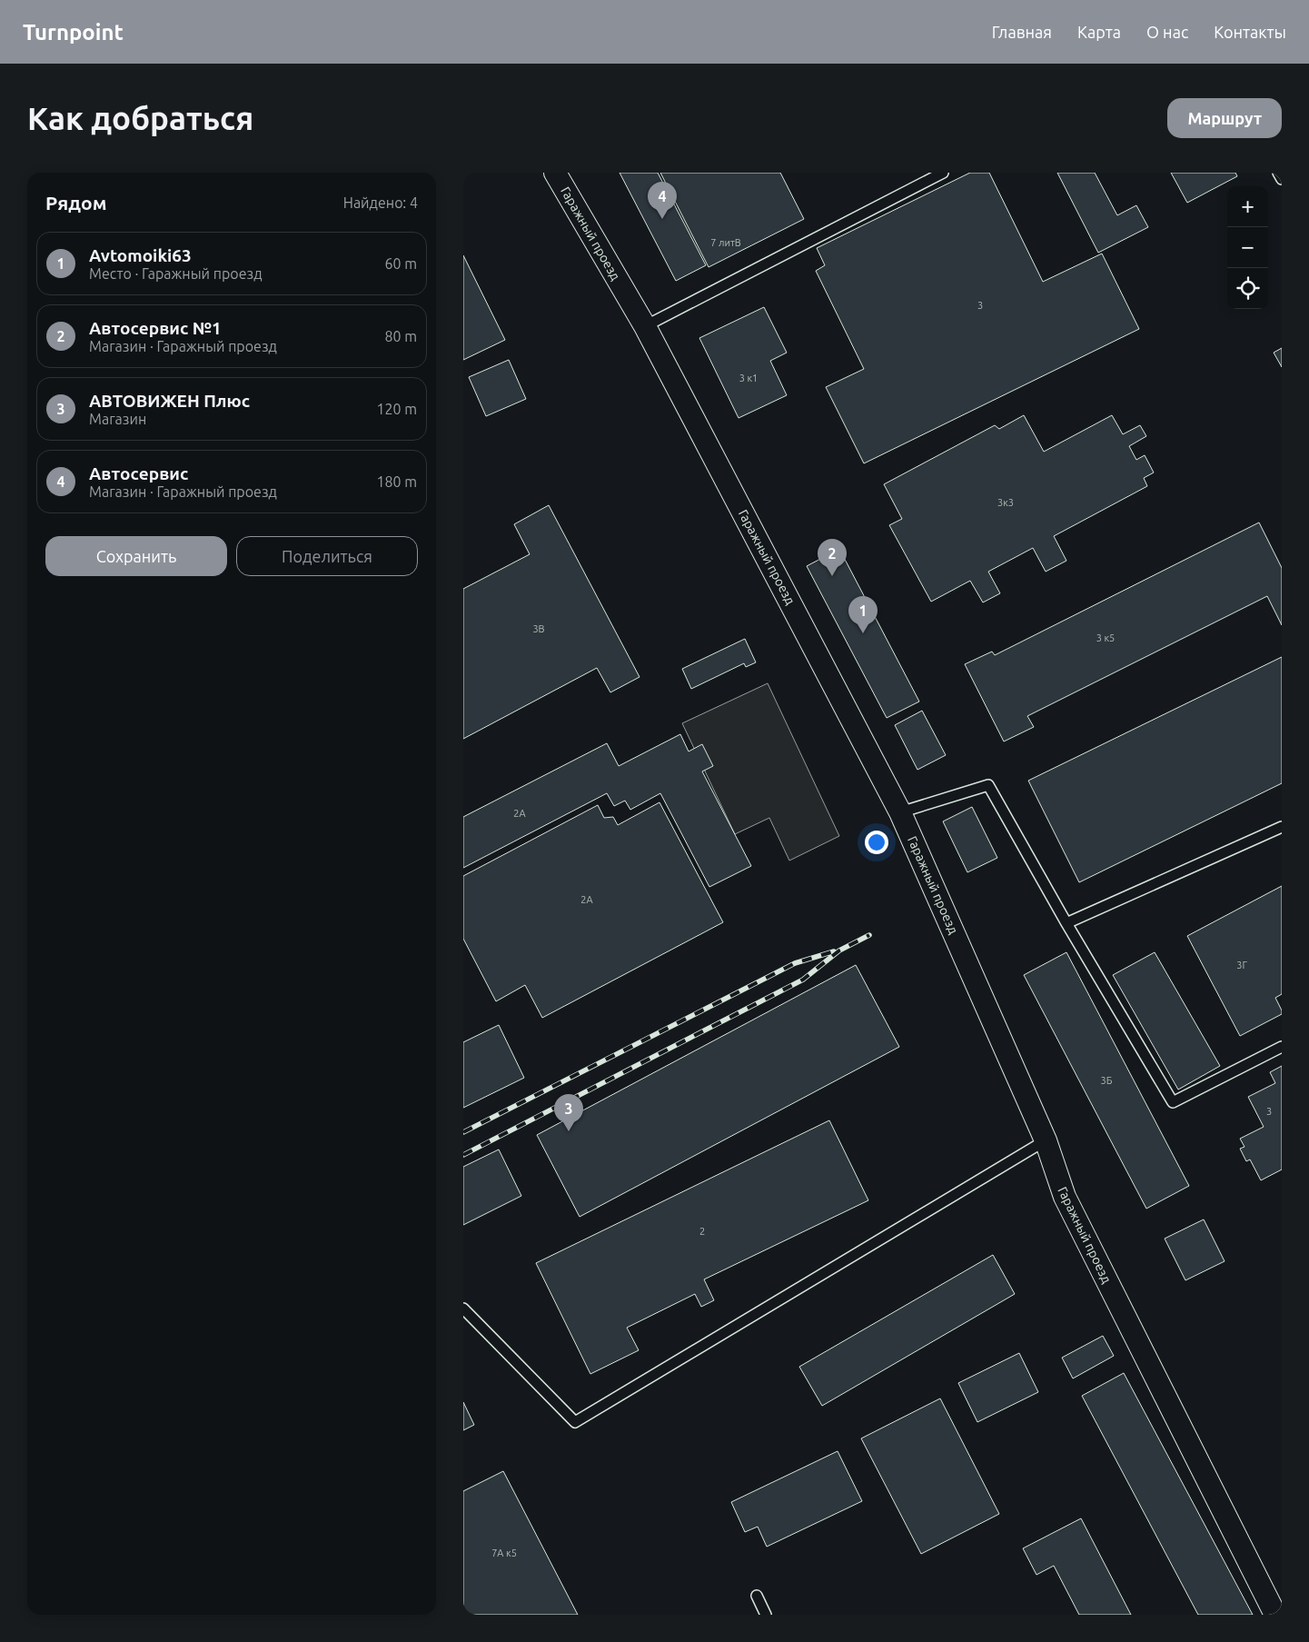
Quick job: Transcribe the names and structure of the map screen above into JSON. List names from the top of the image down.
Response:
{
  "streets": {
    "street": ["Гаражный проезд"]
  },
  "house_numbers": [
    "7 литВ",
    "3",
    "3 к1",
    "3к3",
    "3В",
    "3 к5",
    "2А",
    "2А",
    "3Г",
    "3Б",
    "3",
    "2",
    "7А к5"
  ],
  "page": {
    "header": "Turnpoint",
    "nav": [
      "Главная",
      "Карта",
      "О нас",
      "Контакты"
    ],
    "buttons": [
      "Маршрут",
      ["Сохранить", "Поделиться"]
    ],
    "title": "Как добраться",
    "heading": ["Рядом", "Найдено: 4"],
    "pins": [
      "4",
      "2",
      "1",
      "3"
    ],
    "map_buttons": ["+", "−"],
    "list": [
      {
        "mark": "1",
        "name": "Avtomoiki63",
        "note": "Место · Гаражный проезд",
        "value": "60 m"
      },
      {
        "mark": "2",
        "name": "Автосервис №1",
        "note": "Магазин · Гаражный проезд",
        "value": "80 m"
      },
      {
        "mark": "3",
        "name": "АВТОВИЖЕН Плюс",
        "note": "Магазин",
        "value": "120 m"
      },
      {
        "mark": "4",
        "name": "Автосервис",
        "note": "Магазин · Гаражный проезд",
        "value": "180 m"
      }
    ]
  }
}
